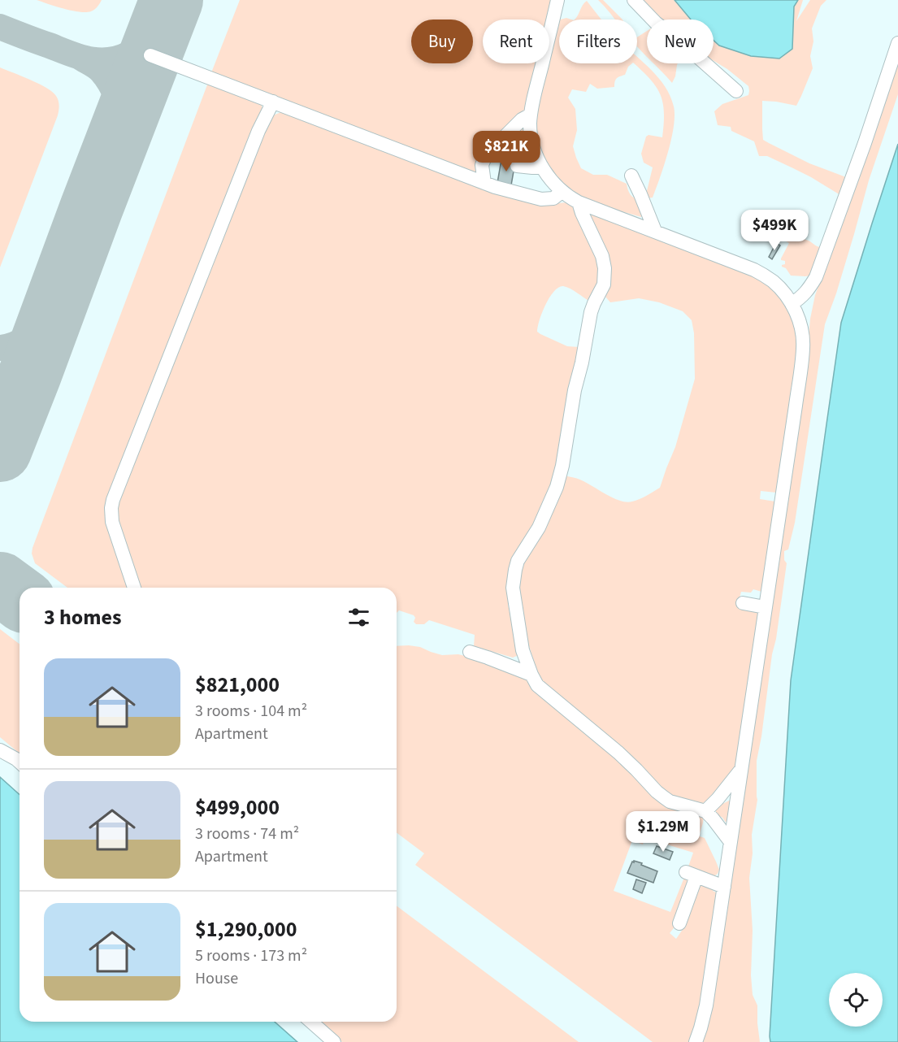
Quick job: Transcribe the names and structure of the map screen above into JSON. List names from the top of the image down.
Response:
{
  "page": {
    "chip": [
      "Buy",
      "Rent",
      "Filters",
      "New"
    ],
    "price": ["$821K", "$499K", "$1.29M"],
    "heading": "3 homes",
    "list": [
      {
        "name": "$821,000",
        "note": "3 rooms · 104 m² · Apartment"
      },
      {
        "name": "$499,000",
        "note": "3 rooms · 74 m² · Apartment"
      },
      {
        "name": "$1,290,000",
        "note": "5 rooms · 173 m² · House"
      }
    ]
  }
}
